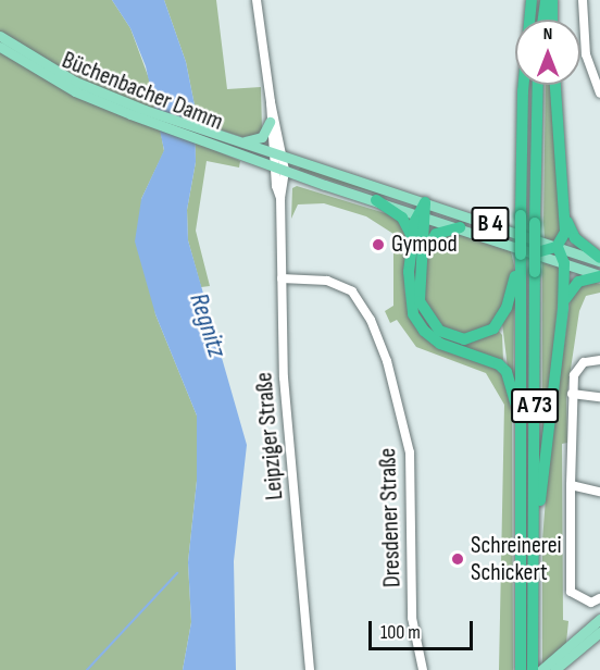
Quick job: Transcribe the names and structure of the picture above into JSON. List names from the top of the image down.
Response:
{
  "streets": {
    "highway": ["A 73"],
    "main road": ["Büchenbacher Damm", "B 4"],
    "street": ["Leipziger Straße", "Dresdener Straße"]
  },
  "crossings": [
    ["Büchenbacher Damm", "B 4"],
    ["Büchenbacher Damm", "Leipziger Straße"],
    ["Leipziger Straße", "Dresdener Straße"]
  ],
  "water": ["Regnitz"],
  "places": ["Gympod", "Schreinerei Schickert"],
  "scale_bar": "100 m",
  "north": "top"
}
